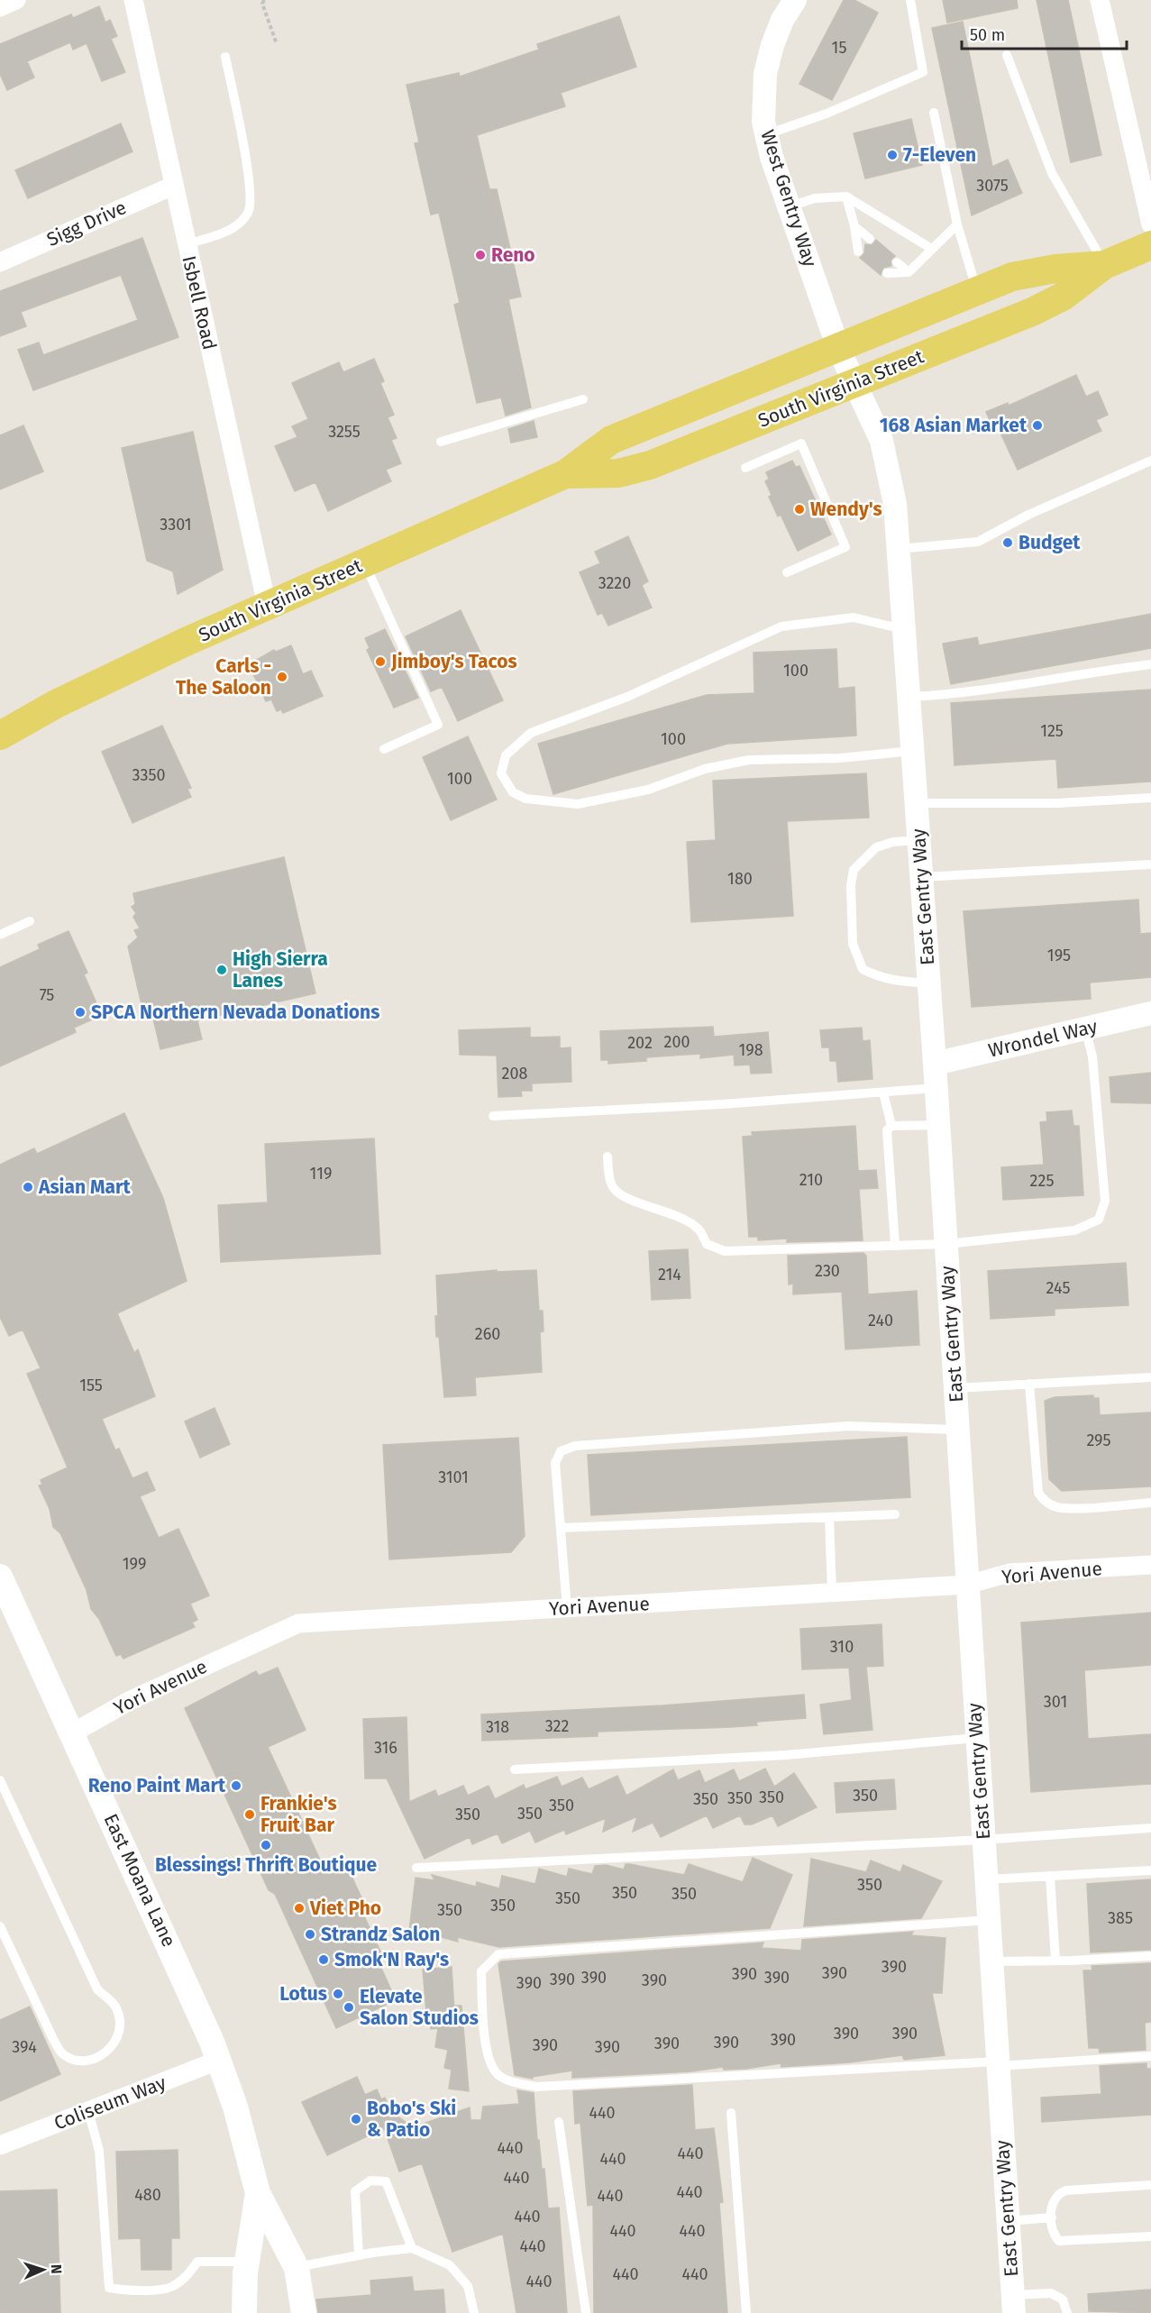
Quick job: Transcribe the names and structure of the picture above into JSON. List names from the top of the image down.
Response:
{
  "streets": {
    "main road": ["South Virginia Street", "East Moana Lane"],
    "street": [
      "West Gentry Way",
      "Sigg Drive",
      "Isbell Road",
      "East Gentry Way",
      "Wrondel Way",
      "Yori Avenue",
      "Coliseum Way"
    ]
  },
  "crossings": [
    ["West Gentry Way", "South Virginia Street"],
    ["West Gentry Way", "East Gentry Way"],
    ["Sigg Drive", "Isbell Road"],
    ["Isbell Road", "South Virginia Street"],
    ["South Virginia Street", "East Gentry Way"],
    ["East Gentry Way", "Wrondel Way"],
    ["East Gentry Way", "Yori Avenue"],
    ["Yori Avenue", "East Moana Lane"],
    ["East Moana Lane", "Coliseum Way"]
  ],
  "places": [
    "7-Eleven",
    "Reno",
    "168 Asian Market",
    "Wendy's",
    "Budget",
    "Jimboy's Tacos",
    "Carls - The Saloon",
    "High Sierra Lanes",
    "SPCA Northern Nevada Donations",
    "Asian Mart",
    "Reno Paint Mart",
    "Frankie's Fruit Bar",
    "Blessings! Thrift Boutique",
    "Viet Pho",
    "Strandz Salon",
    "Smok'N Ray's",
    "Lotus",
    "Elevate Salon Studios",
    "Bobo's Ski & Patio"
  ],
  "house_numbers": [
    "15",
    "3075",
    "3255",
    "3301",
    "3220",
    "100",
    "125",
    "100",
    "3350",
    "100",
    "180",
    "195",
    "75",
    "200",
    "202",
    "198",
    "208",
    "119",
    "210",
    "225",
    "230",
    "214",
    "245",
    "240",
    "260",
    "155",
    "295",
    "3101",
    "199",
    "310",
    "301",
    "322",
    "318",
    "316",
    "350",
    "350",
    "350",
    "350",
    "350",
    "350",
    "350",
    "350",
    "350",
    "350",
    "350",
    "350",
    "350",
    "385",
    "390",
    "390",
    "390",
    "390",
    "390",
    "390",
    "390",
    "390",
    "390",
    "390",
    "390",
    "390",
    "390",
    "390",
    "394",
    "390",
    "440",
    "440",
    "440",
    "440",
    "440",
    "440",
    "480",
    "440",
    "440",
    "440",
    "440",
    "440",
    "440",
    "440",
    "440"
  ],
  "scale_bar": "50 m",
  "north": "right"
}
